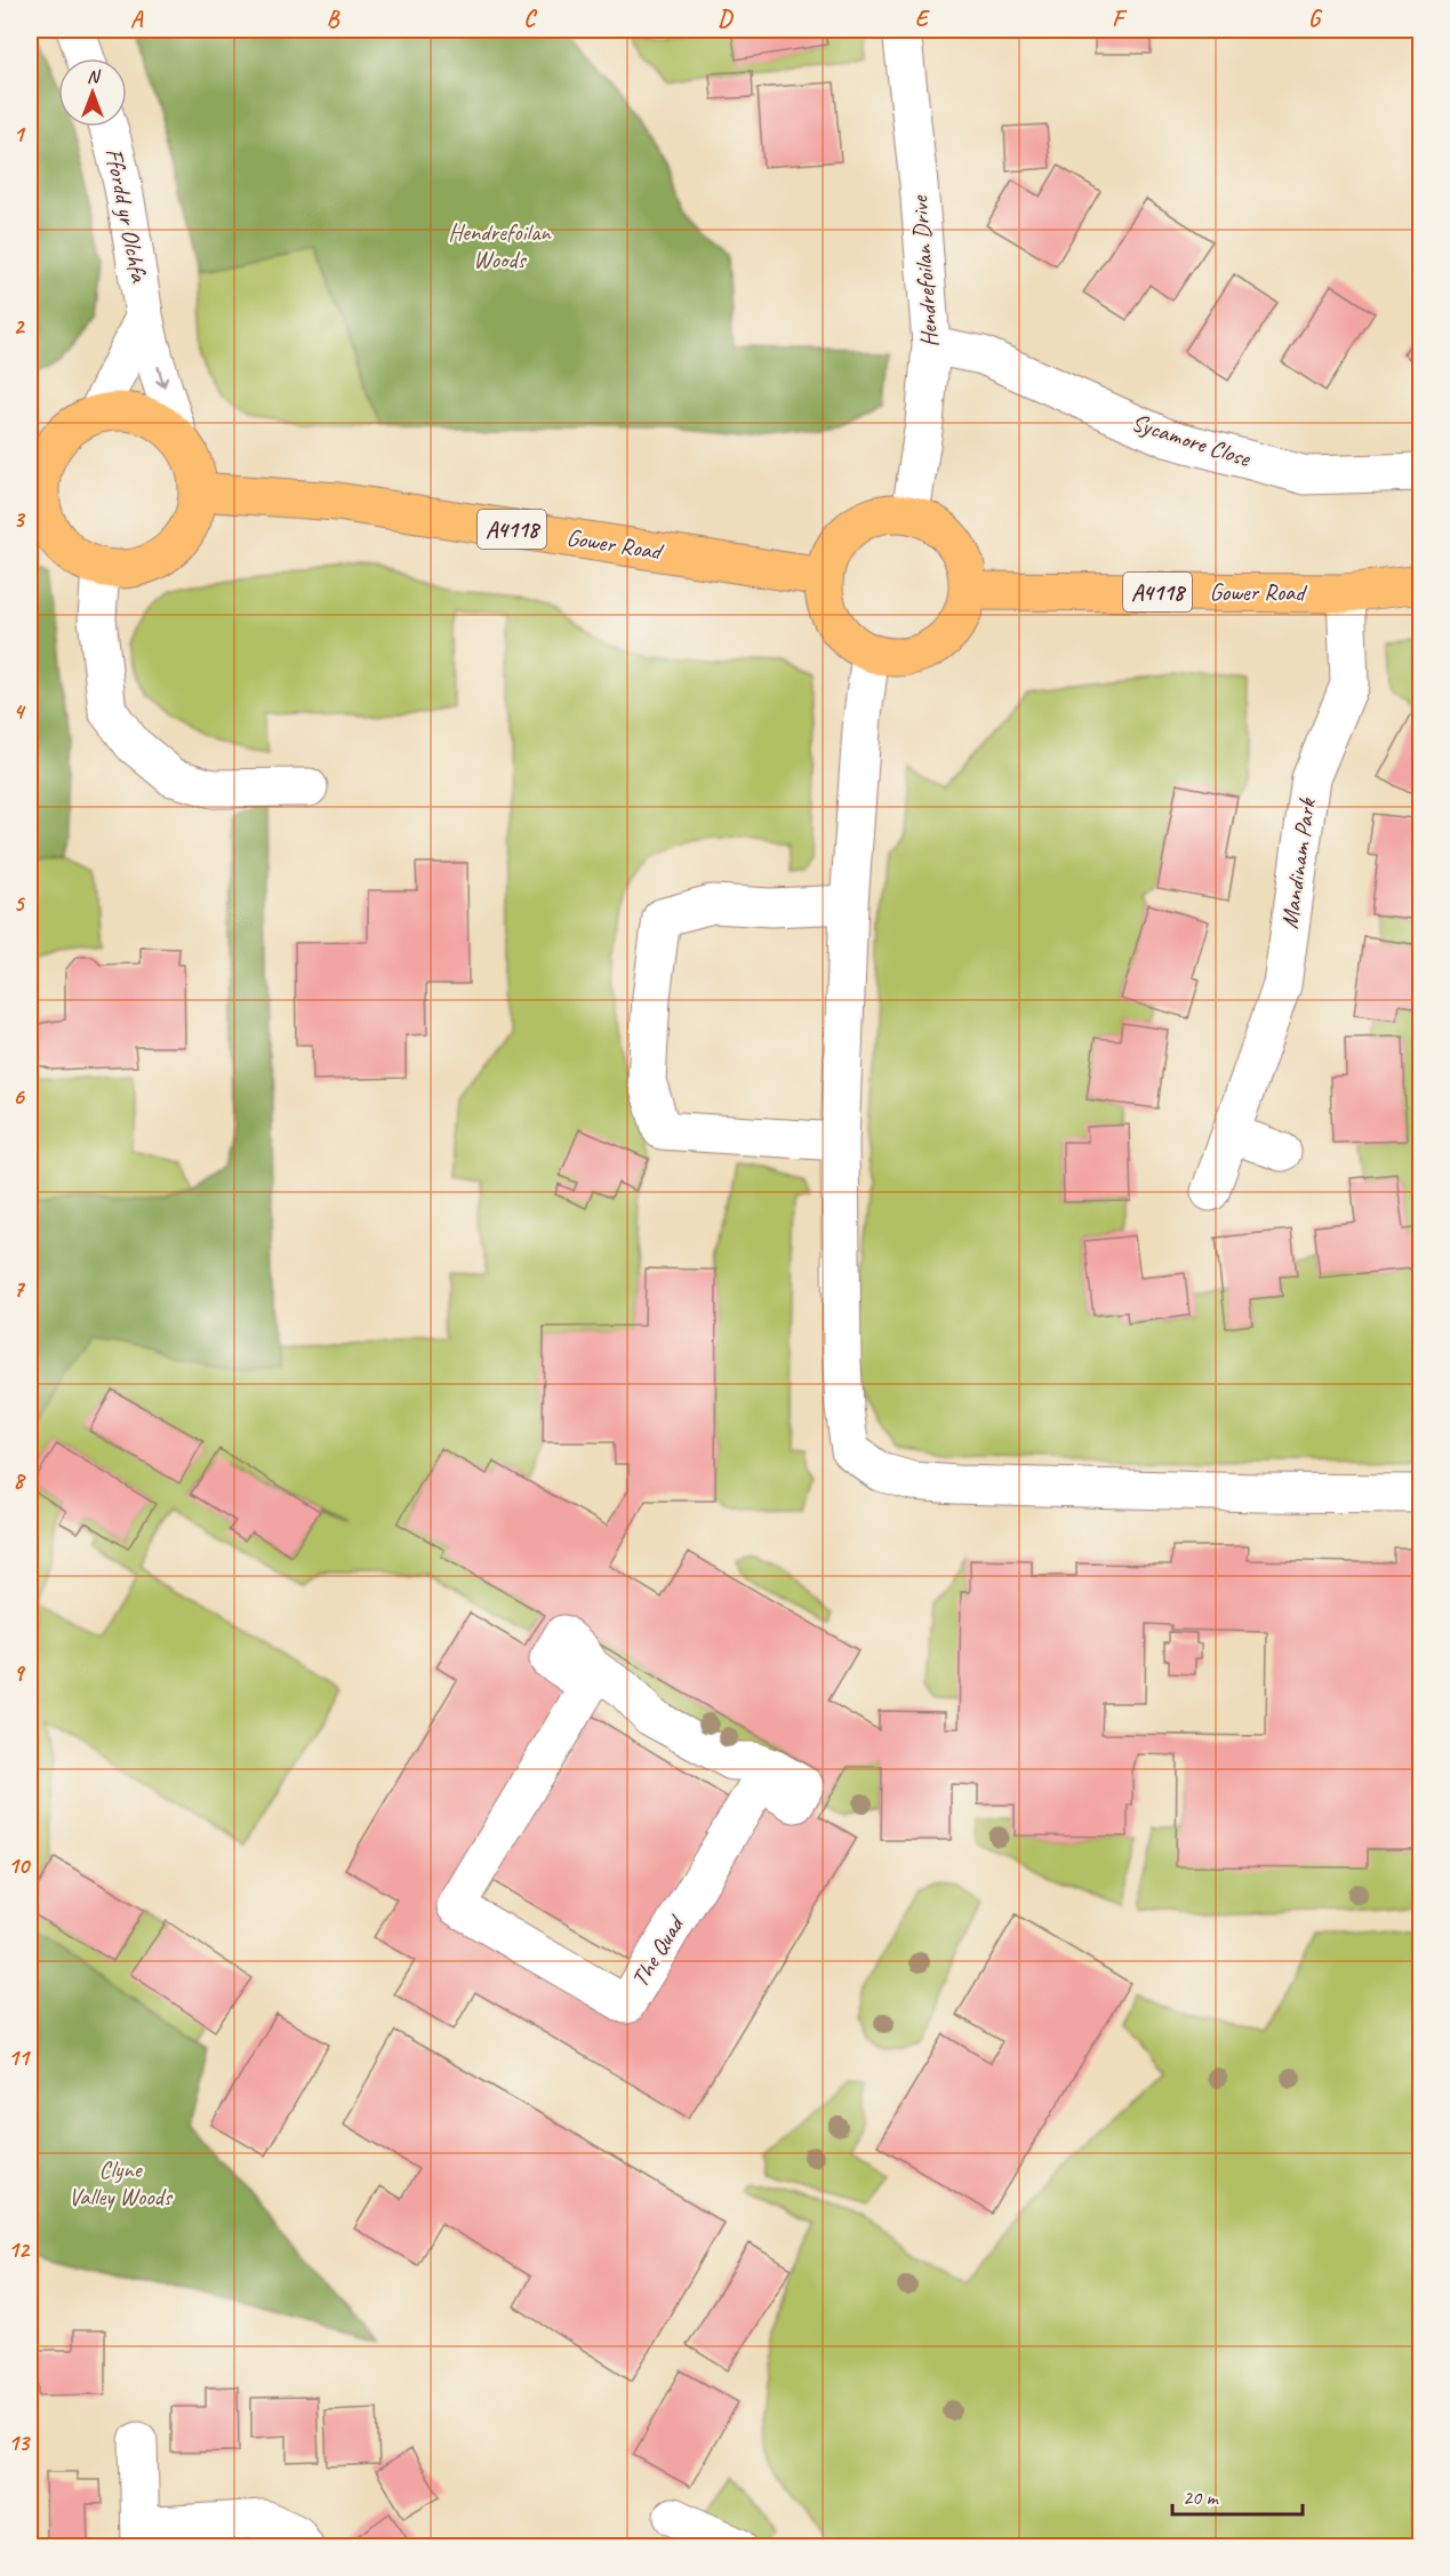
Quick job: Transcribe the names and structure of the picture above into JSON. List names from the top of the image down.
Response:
{
  "streets": {
    "main road": ["A4118", "Gower Road"],
    "street": [
      "Ffordd yr Olchfa",
      "Hendrefoilan Drive",
      "Sycamore Close",
      "Mandinam Park",
      "The Quad"
    ]
  },
  "crossings": [
    ["Ffordd yr Olchfa", "Gower Road"],
    ["Hendrefoilan Drive", "Sycamore Close"],
    ["Hendrefoilan Drive", "Gower Road"],
    ["Gower Road", "Mandinam Park"]
  ],
  "one_way": ["Ffordd yr Olchfa"],
  "parks": ["Hendrefoilan Woods", "Clyne Valley Woods"],
  "scale_bar": "20 m",
  "north": "top",
  "grid": {
    "columns": [
      "A",
      "B",
      "C",
      "D",
      "E",
      "F",
      "G"
    ],
    "rows": [
      "1",
      "2",
      "3",
      "4",
      "5",
      "6",
      "7",
      "8",
      "9",
      "10",
      "11",
      "12",
      "13"
    ]
  }
}
